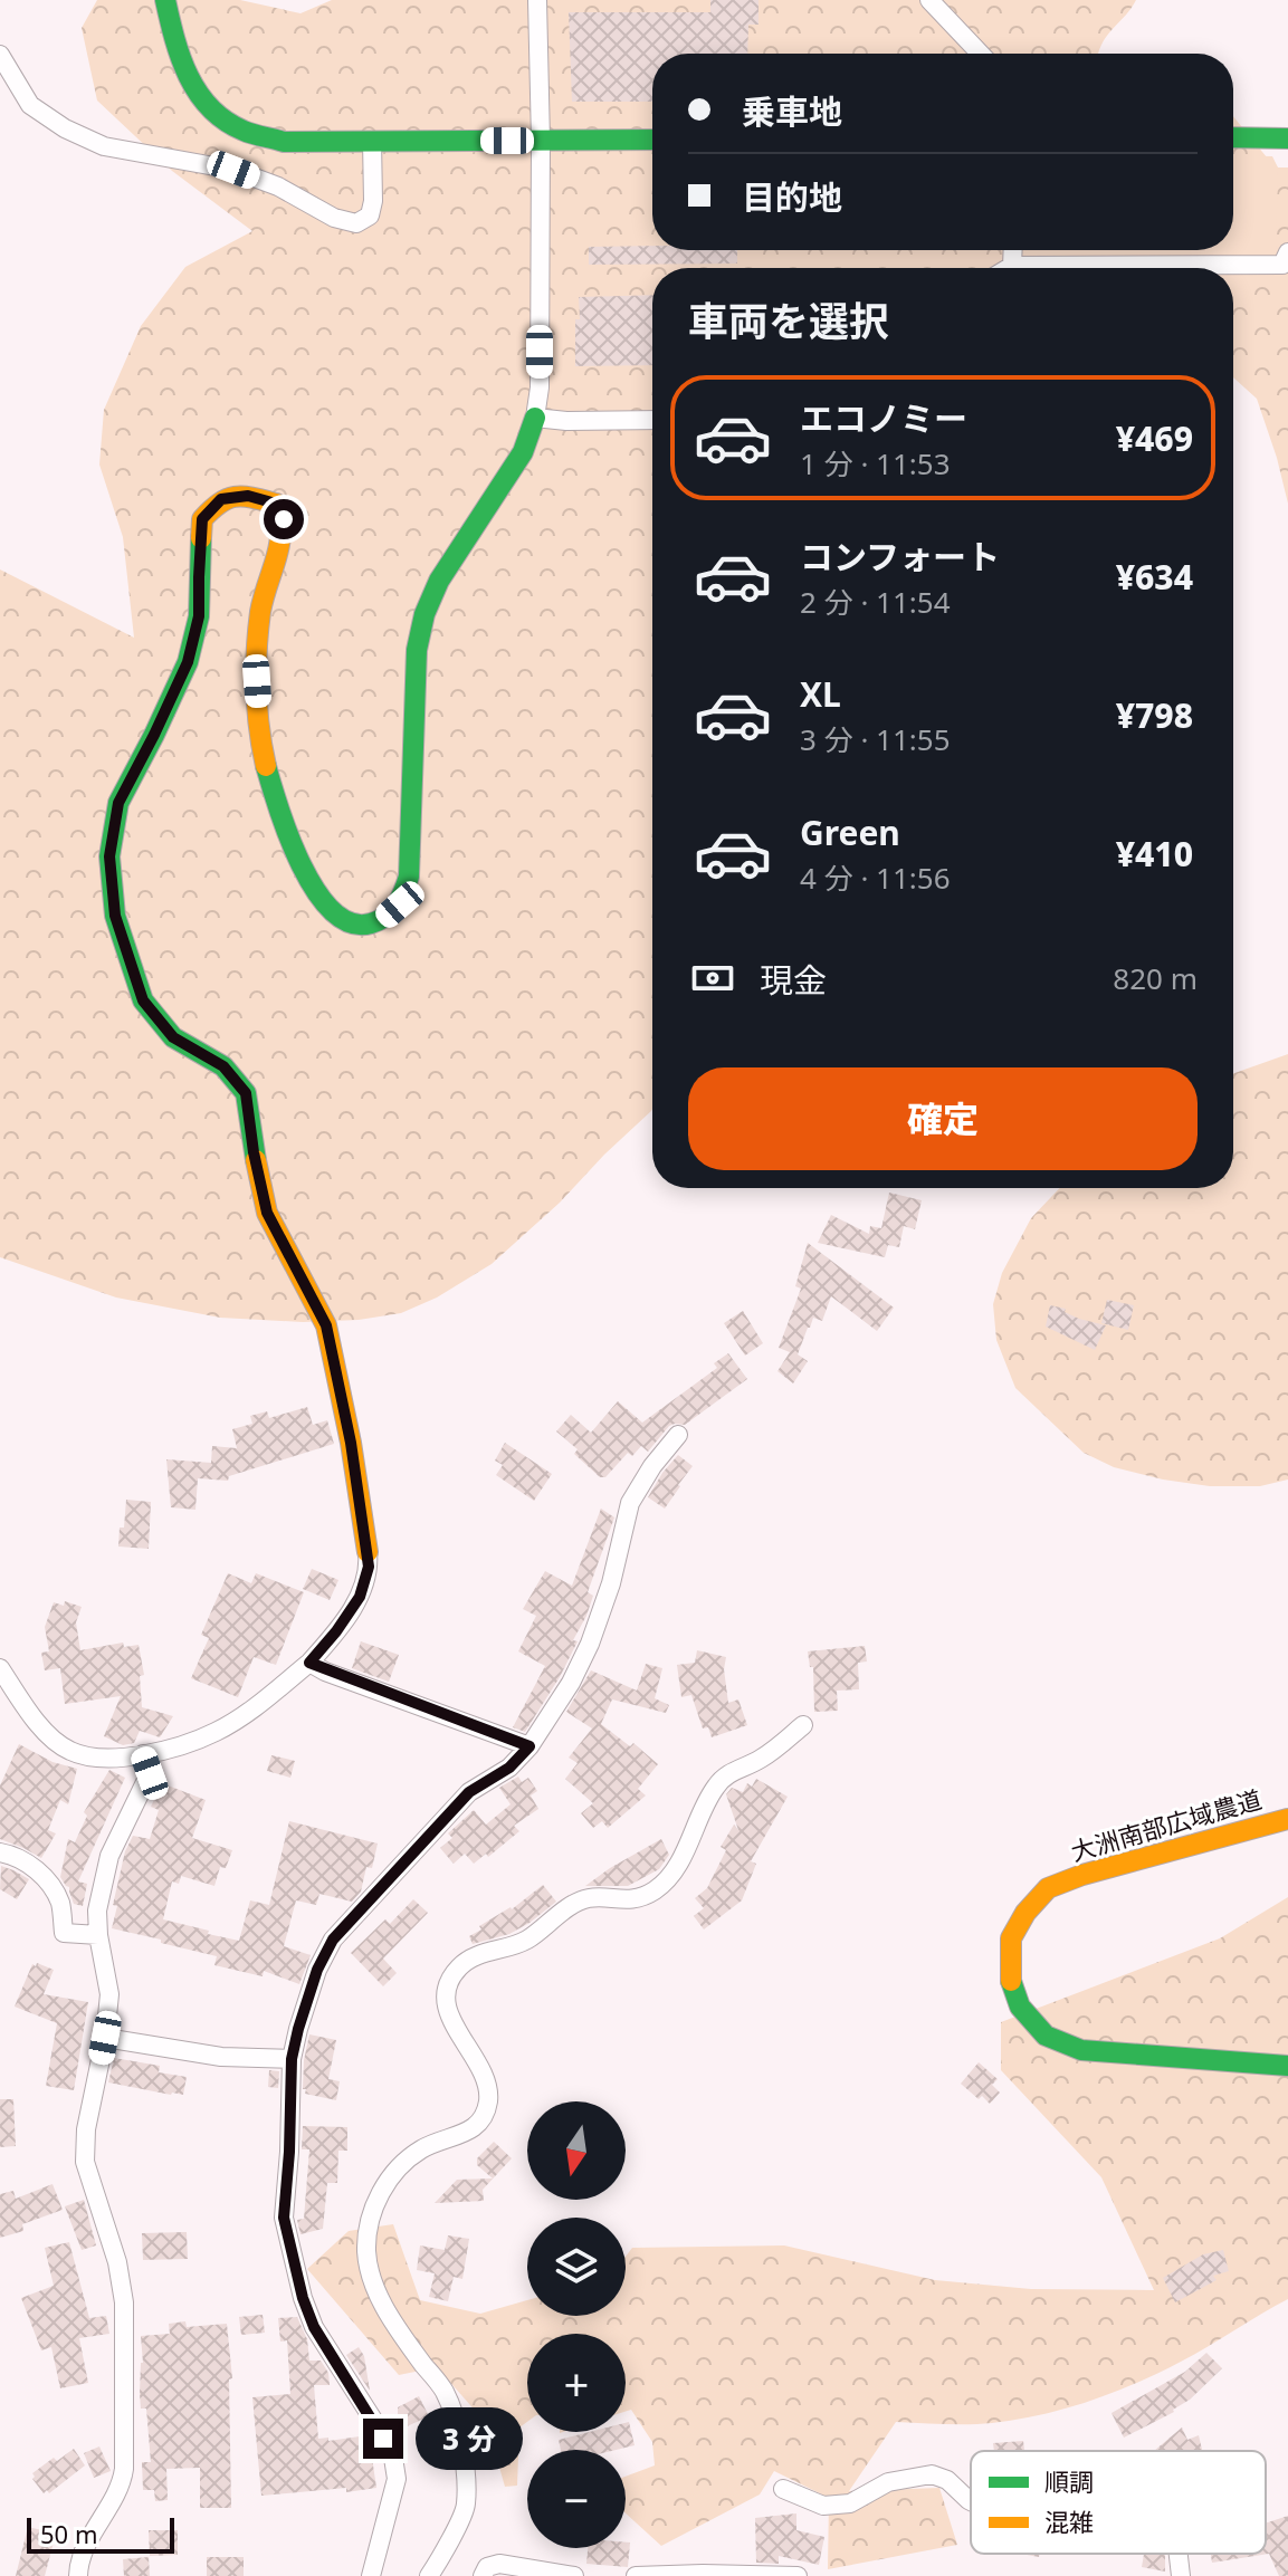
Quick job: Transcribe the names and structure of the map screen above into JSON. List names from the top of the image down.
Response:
{
  "streets": {
    "street": ["大洲南部広域農道"]
  },
  "legend": ["順調", "混雑"],
  "scale_bar": "50 m",
  "north": "bottom",
  "page": {
    "banner": ["乗車地", "目的地"],
    "heading": "車両を選択",
    "list": [
      {
        "name": "エコノミー",
        "note": "1 分 · 11:53",
        "value": "¥469"
      },
      {
        "name": "コンフォート",
        "note": "2 分 · 11:54",
        "value": "¥634"
      },
      {
        "name": "XL",
        "note": "3 分 · 11:55",
        "value": "¥798"
      },
      {
        "name": "Green",
        "note": "4 分 · 11:56",
        "value": "¥410"
      }
    ],
    "pay": ["現金", "820 m"],
    "buttons": "確定",
    "map_buttons": ["+", "−"],
    "bubble": "3 分",
    "scale": "50 m"
  }
}
